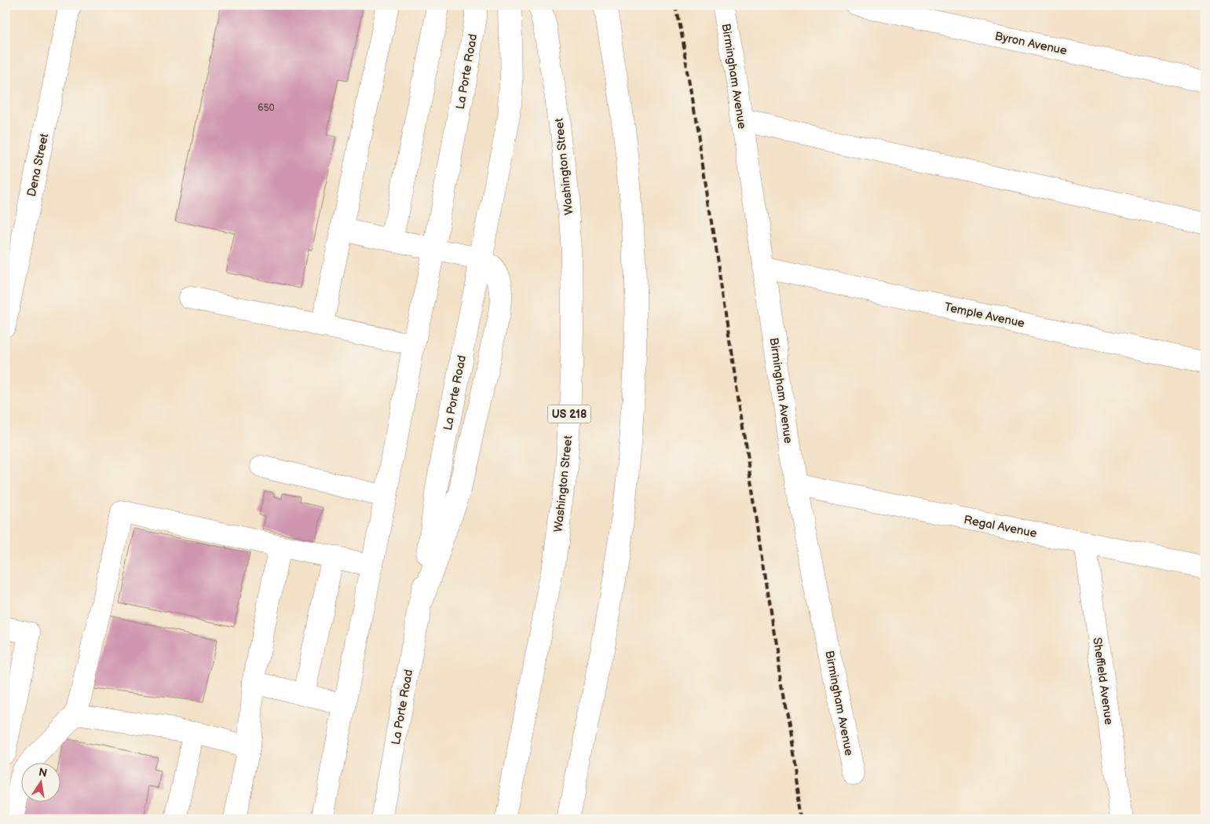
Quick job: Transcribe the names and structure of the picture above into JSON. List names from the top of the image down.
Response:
{
  "streets": {
    "main road": [
      "Byron Avenue",
      "La Porte Road",
      "Birmingham Avenue",
      "Dena Street",
      "Washington Street",
      "Temple Avenue",
      "US 218",
      "Regal Avenue",
      "Sheffield Avenue"
    ]
  },
  "crossings": [
    ["Birmingham Avenue", "Temple Avenue"],
    ["Birmingham Avenue", "Regal Avenue"],
    ["Regal Avenue", "Sheffield Avenue"]
  ],
  "house_numbers": ["650"],
  "north": "top"
}
